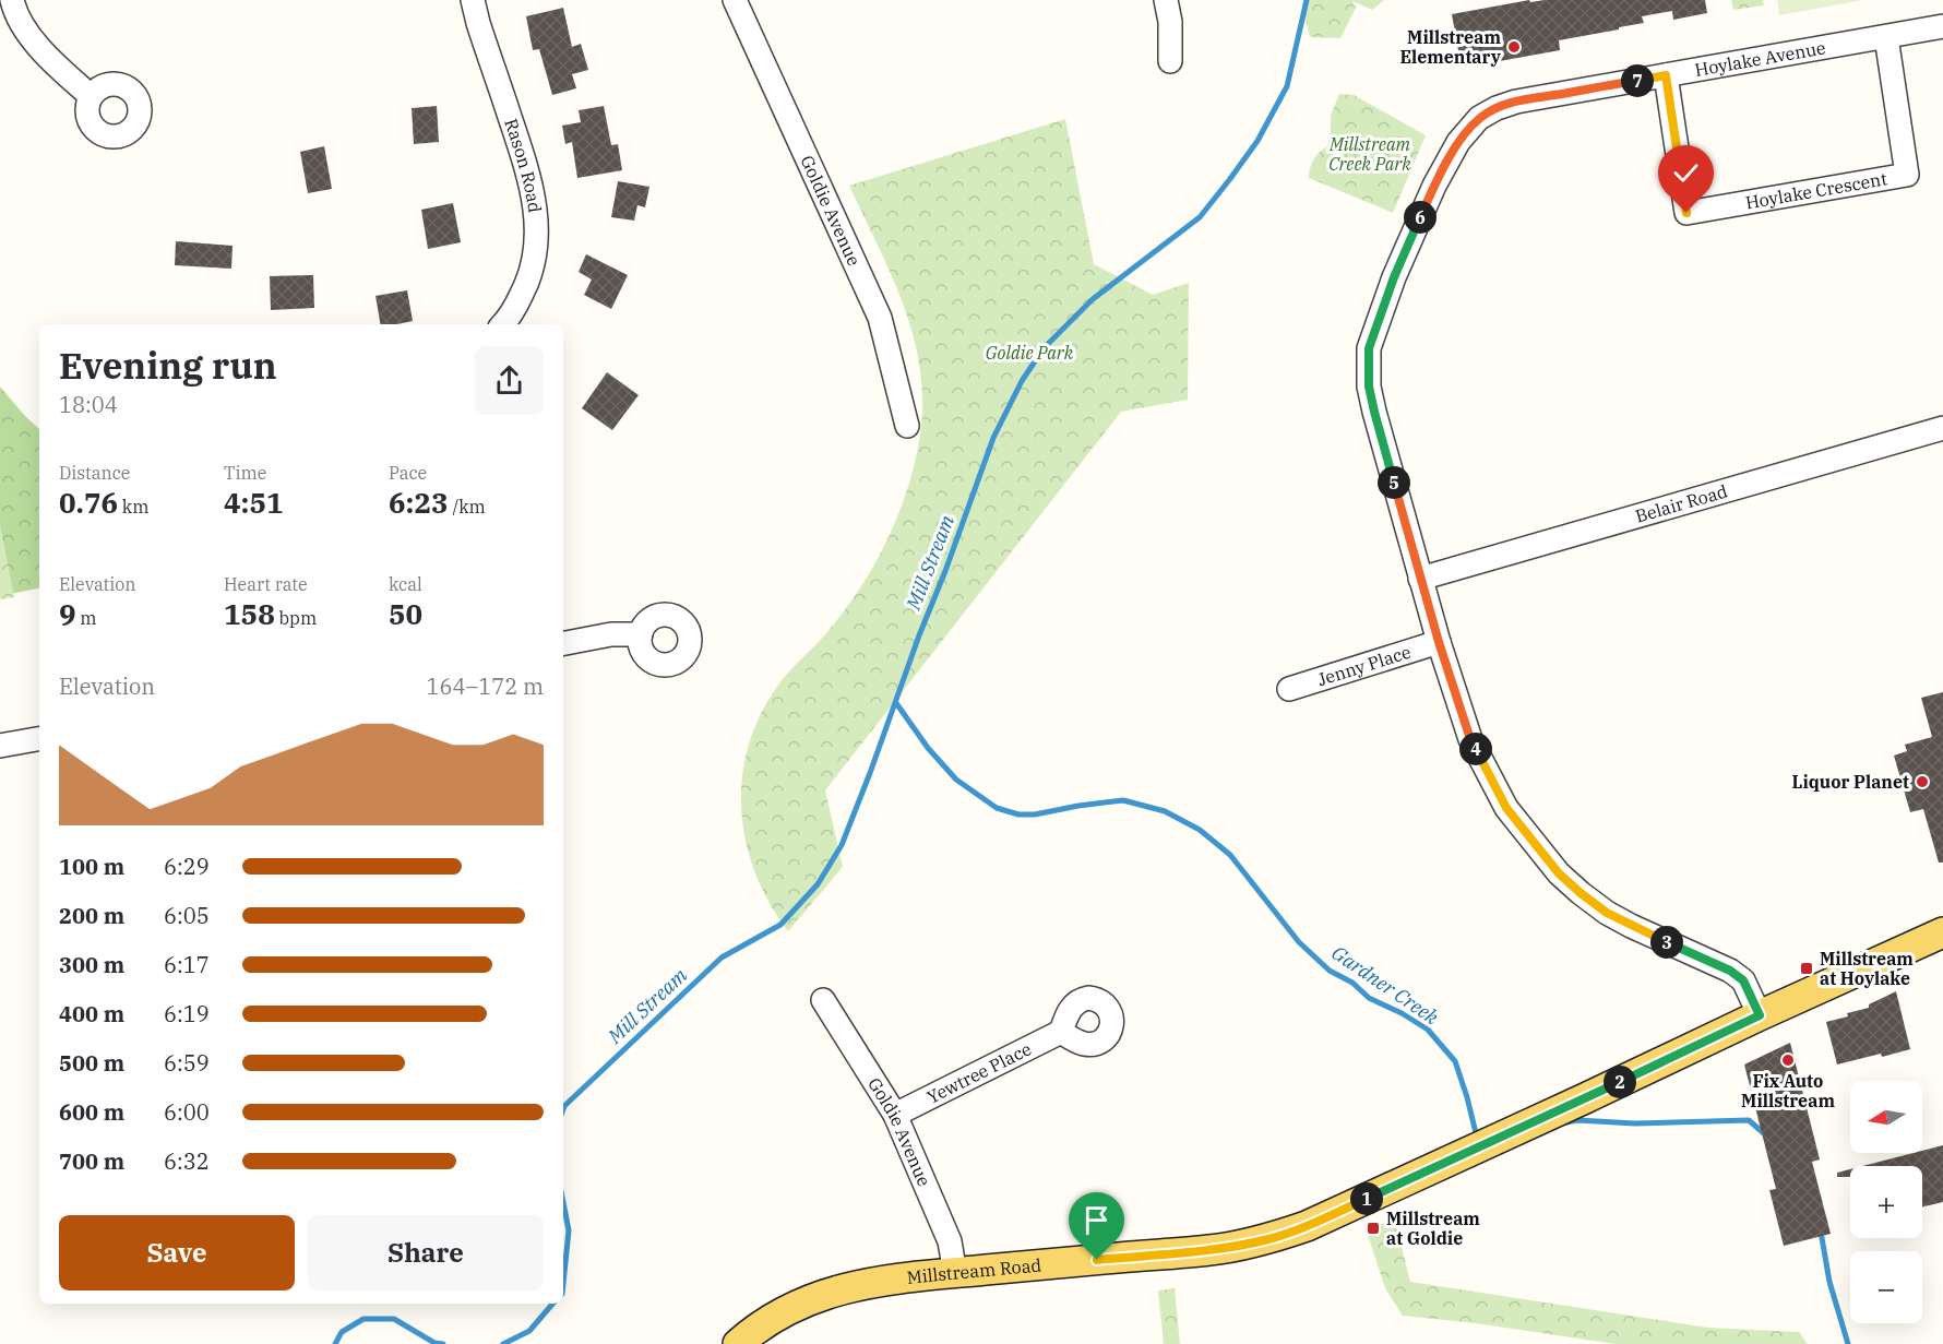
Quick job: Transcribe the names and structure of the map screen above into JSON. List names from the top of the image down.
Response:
{
  "streets": {
    "main road": ["Millstream Road"],
    "street": [
      "Hoylake Avenue",
      "Rason Road",
      "Hoylake Crescent",
      "Goldie Avenue",
      "Belair Road",
      "Jenny Place",
      "Yewtree Place"
    ]
  },
  "crossings": [
    ["Hoylake Avenue", "Hoylake Crescent"],
    ["Hoylake Avenue", "Belair Road"],
    ["Hoylake Avenue", "Jenny Place"],
    ["Hoylake Avenue", "Millstream Road"],
    ["Goldie Avenue", "Yewtree Place"],
    ["Goldie Avenue", "Millstream Road"]
  ],
  "water": ["Mill Stream", "Gardner Creek"],
  "parks": ["Millstream Creek Park", "Goldie Park"],
  "places": {
    "other": ["Millstream Elementary", "Liquor Planet", "Fix Auto Millstream"],
    "transit": ["Millstream at Hoylake", "Millstream at Goldie"]
  },
  "north": "left",
  "page": {
    "pins": [
      "7",
      "6",
      "5",
      "4",
      "3",
      "2",
      "1"
    ],
    "heading": ["Evening run", "18:04"],
    "stats": [
      ["Distance", "0.76 km"],
      ["Time", "4:51"],
      ["Pace", "6:23 /km"],
      ["Elevation", "9 m"],
      ["Heart rate", "158 bpm"],
      ["kcal", "50"]
    ],
    "chart": ["Elevation", "164–172 m"],
    "list": [
      {
        "name": "100 m",
        "note": "6:29"
      },
      {
        "name": "200 m",
        "note": "6:05"
      },
      {
        "name": "300 m",
        "note": "6:17"
      },
      {
        "name": "400 m",
        "note": "6:19"
      },
      {
        "name": "500 m",
        "note": "6:59"
      },
      {
        "name": "600 m",
        "note": "6:00"
      },
      {
        "name": "700 m",
        "note": "6:32"
      }
    ],
    "map_buttons": ["+", "−"],
    "buttons": ["Save", "Share"]
  }
}
